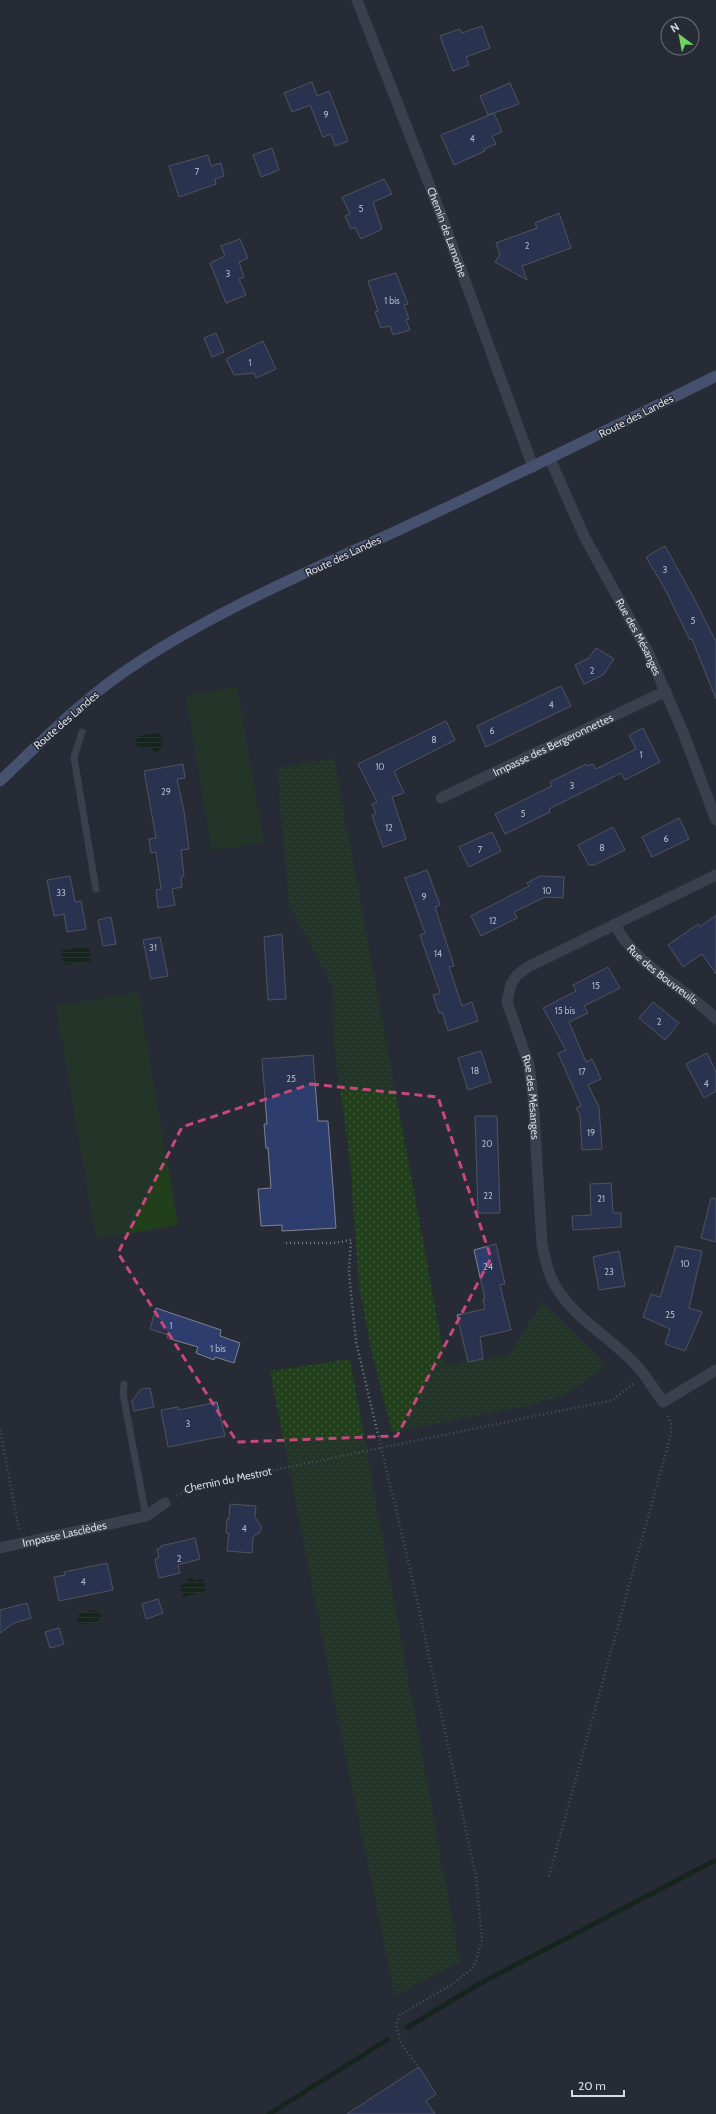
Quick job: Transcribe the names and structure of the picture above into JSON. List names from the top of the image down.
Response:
{
  "streets": {
    "main road": ["Route des Landes"],
    "street": [
      "Chemin de Lamothe",
      "Rue des Mésanges",
      "Impasse des Bergeronnettes",
      "Rue des Bouvreuils",
      "Impasse Lasclèdes"
    ],
    "path": ["Chemin du Mestrot"]
  },
  "crossings": [
    ["Chemin de Lamothe", "Route des Landes"],
    ["Route des Landes", "Rue des Mésanges"],
    ["Rue des Mésanges", "Impasse des Bergeronnettes"],
    ["Rue des Mésanges", "Rue des Bouvreuils"],
    ["Rue des Mésanges", "Chemin du Mestrot"]
  ],
  "house_numbers": [
    "9",
    "4",
    "7",
    "5",
    "2",
    "3",
    "1 bis",
    "1",
    "3",
    "5",
    "2",
    "4",
    "6",
    "8",
    "1",
    "10",
    "3",
    "29",
    "5",
    "12",
    "6",
    "8",
    "7",
    "10",
    "33",
    "9",
    "12",
    "31",
    "14",
    "15",
    "15 bis",
    "2",
    "18",
    "17",
    "25",
    "4",
    "19",
    "20",
    "22",
    "21",
    "10",
    "24",
    "23",
    "25",
    "1",
    "1 bis",
    "3",
    "4",
    "2",
    "4"
  ],
  "scale_bar": "20 m",
  "north": "top left"
}
